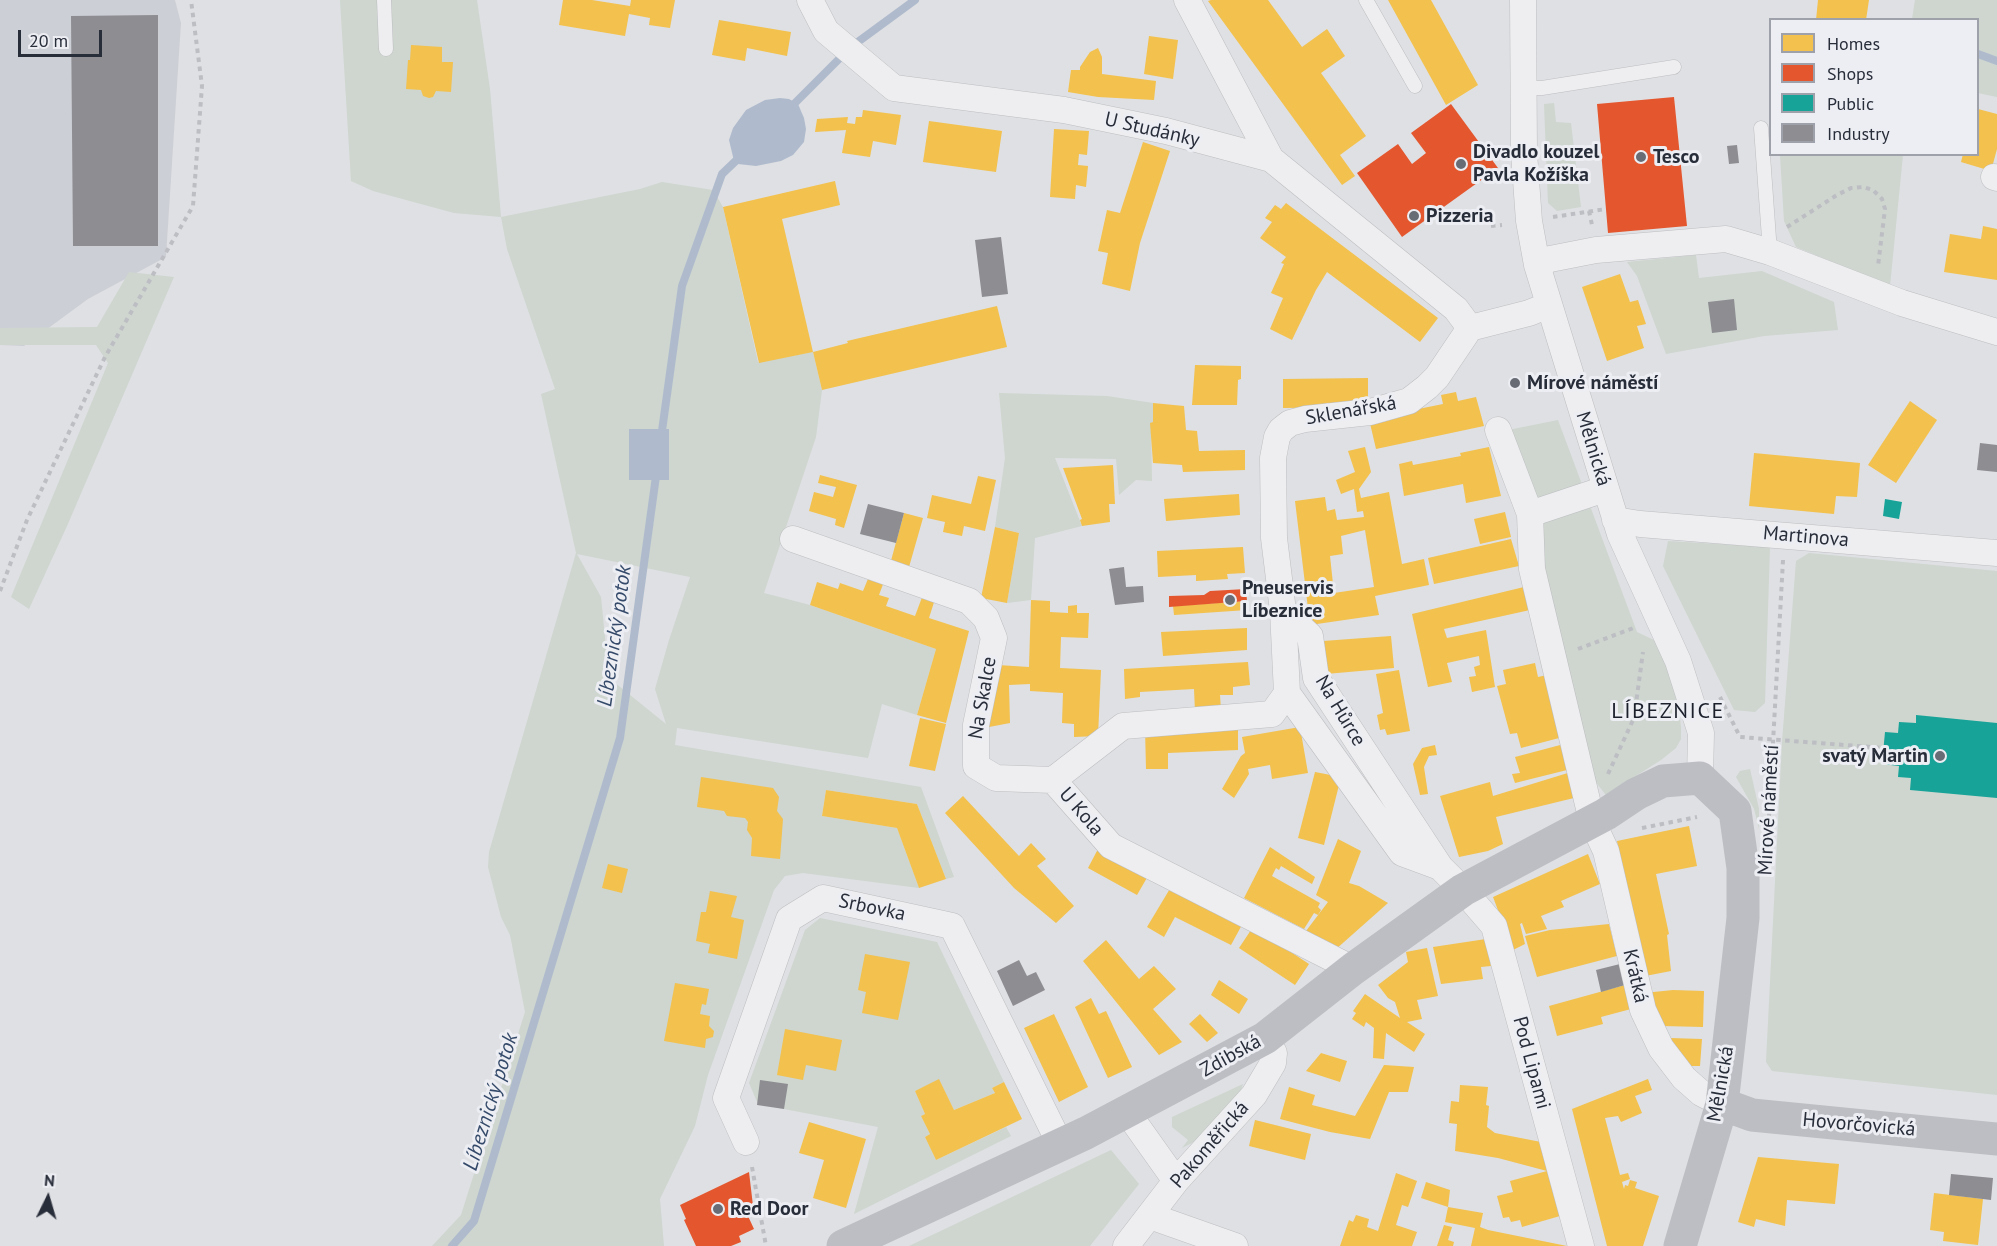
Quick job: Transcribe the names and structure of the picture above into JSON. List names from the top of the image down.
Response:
{
  "streets": {
    "main road": [
      "Mělnická",
      "Mírové náměstí",
      "Zdibská",
      "Hovorčovická"
    ],
    "street": [
      "U Studánky",
      "Sklenářská",
      "Martinova",
      "Na Skalce",
      "Na Hůrce",
      "U Kola",
      "Srbovka",
      "Krátká",
      "Pod Lipami",
      "Pakoměřická"
    ]
  },
  "crossings": [
    ["U Studánky", "Sklenářská"],
    ["Sklenářská", "Na Hůrce"],
    ["Mělnická", "Martinova"],
    ["Mělnická", "Mírové náměstí"],
    ["Mělnická", "Krátká"],
    ["Mělnická", "Hovorčovická"],
    ["Martinova", "Mírové náměstí"],
    ["Na Skalce", "U Kola"],
    ["Na Hůrce", "U Kola"],
    ["Na Hůrce", "Zdibská"],
    ["Na Hůrce", "Pod Lipami"],
    ["U Kola", "Zdibská"],
    ["Srbovka", "Zdibská"],
    ["Krátká", "Zdibská"],
    ["Krátká", "Hovorčovická"],
    ["Zdibská", "Pod Lipami"],
    ["Zdibská", "Pakoměřická"]
  ],
  "districts": ["LÍBEZNICE"],
  "water": ["Líbeznický potok"],
  "places": [
    "Tesco",
    "Divadlo kouzel Pavla Kožíška",
    "Pizzeria",
    "Mírové náměstí",
    "Pneuservis Líbeznice",
    "svatý Martin",
    "Red Door"
  ],
  "legend": [
    "Homes",
    "Shops",
    "Public",
    "Industry"
  ],
  "scale_bar": "20 m",
  "north": "top"
}
